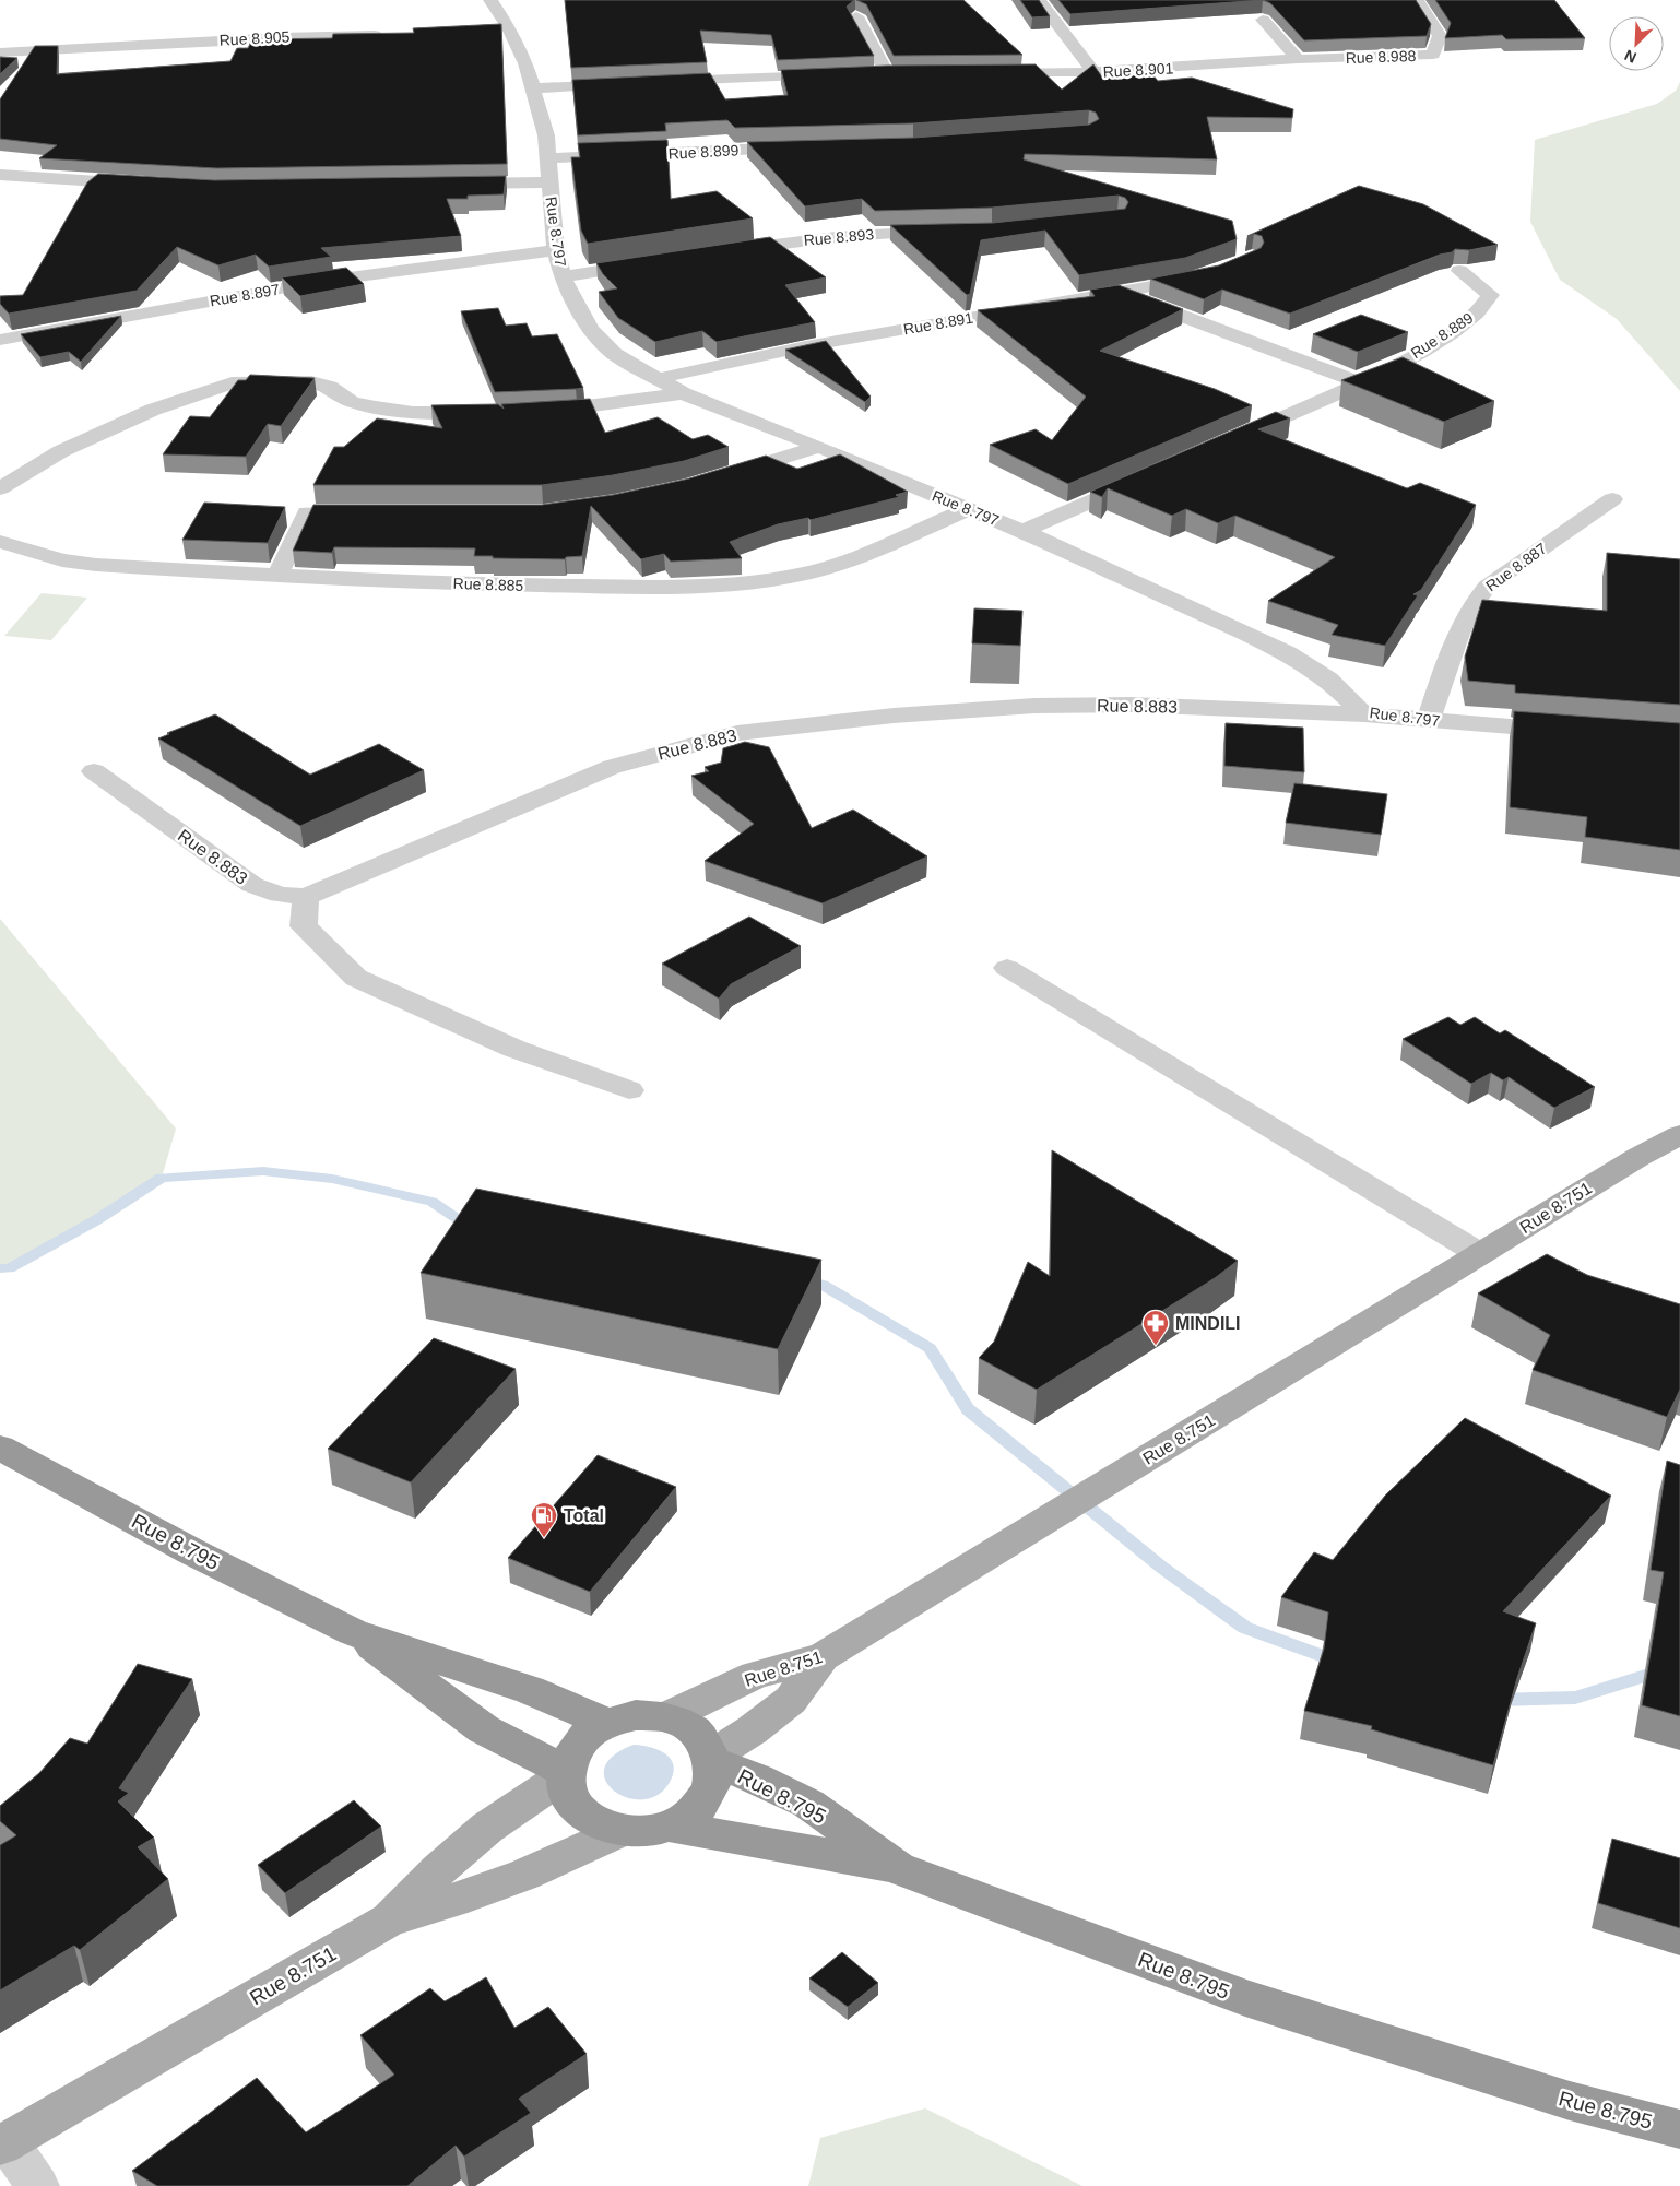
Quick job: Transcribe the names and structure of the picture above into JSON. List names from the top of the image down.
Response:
{
  "streets": {
    "highway": ["Rue 8.795"],
    "main road": ["Rue 8.751"],
    "street": [
      "Rue 8.905",
      "Rue 8.988",
      "Rue 8.901",
      "Rue 8.899",
      "Rue 8.797",
      "Rue 8.893",
      "Rue 8.897",
      "Rue 8.891",
      "Rue 8.889",
      "Rue 8.887",
      "Rue 8.885",
      "Rue 8.883"
    ]
  },
  "crossings": [
    ["Rue 8.988", "Rue 8.901"],
    ["Rue 8.899", "Rue 8.797"],
    ["Rue 8.797", "Rue 8.897"],
    ["Rue 8.797", "Rue 8.891"],
    ["Rue 8.797", "Rue 8.887"],
    ["Rue 8.797", "Rue 8.885"],
    ["Rue 8.797", "Rue 8.883"],
    ["Rue 8.751", "Rue 8.795"]
  ],
  "places": {
    "pharmacy": ["MINDILI"],
    "fuel station": ["Total"]
  },
  "north": "bottom left"
}
